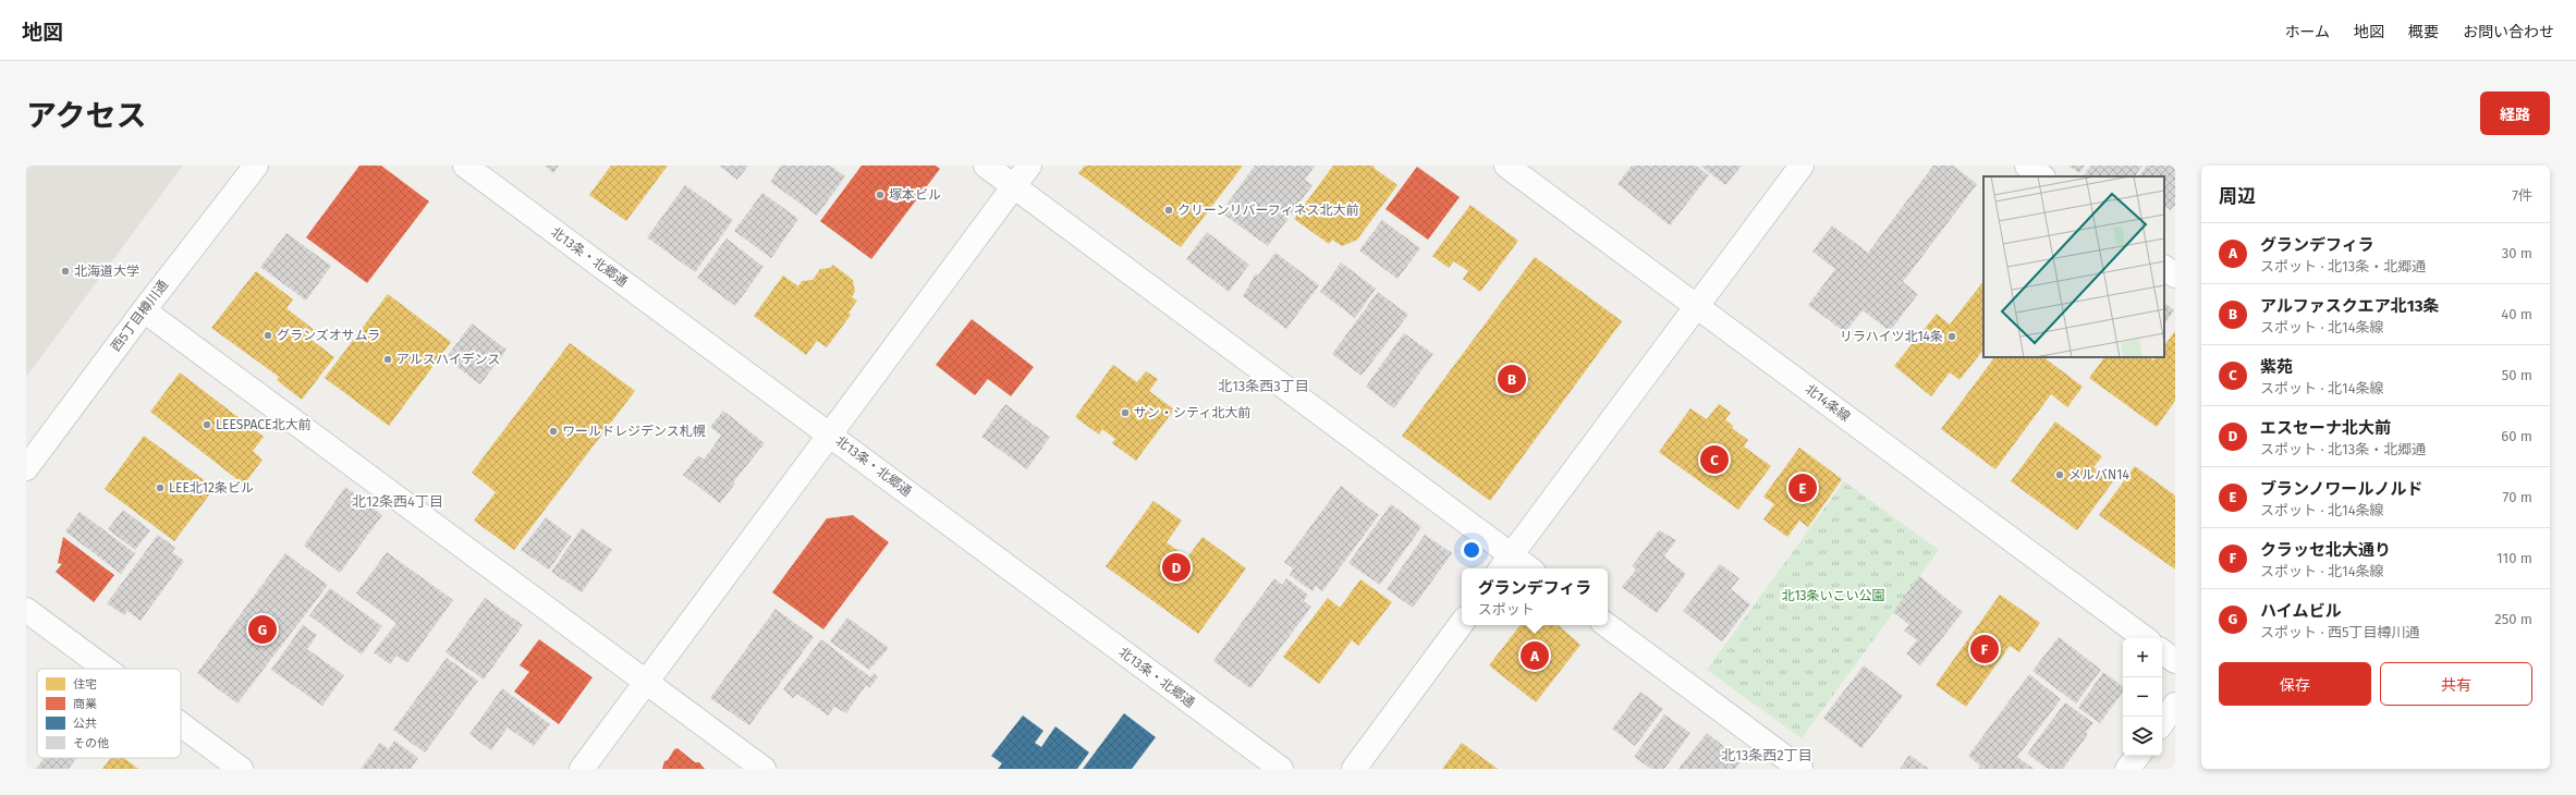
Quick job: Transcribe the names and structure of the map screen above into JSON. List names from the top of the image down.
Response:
{
  "streets": {
    "street": ["北13条・北郷通", "西5丁目樽川通", "北14条線"]
  },
  "districts": ["北13条西3丁目", "北12条西4丁目", "北13条西2丁目"],
  "parks": ["北13条いこい公園"],
  "places": [
    "塚本ビル",
    "クリーンリバーフィネス北大前",
    "北海道大学",
    "グランズオサムラ",
    "リラハイツ北14条",
    "アルスハイデンス",
    "サン・シティ北大前",
    "LEESPACE北大前",
    "ワールドレジデンス札幌",
    "メルバN14",
    "LEE北12条ビル"
  ],
  "legend": [
    "住宅",
    "商業",
    "公共",
    "その他"
  ],
  "page": {
    "header": "地図",
    "nav": [
      "ホーム",
      "地図",
      "概要",
      "お問い合わせ"
    ],
    "title": "アクセス",
    "buttons": [
      "経路",
      ["保存", "共有"]
    ],
    "heading": ["周辺", "7件"],
    "list": [
      {
        "mark": "A",
        "name": "グランデフィラ",
        "note": "スポット · 北13条・北郷通",
        "value": "30 m"
      },
      {
        "mark": "B",
        "name": "アルファスクエア北13条",
        "note": "スポット · 北14条線",
        "value": "40 m"
      },
      {
        "mark": "C",
        "name": "紫苑",
        "note": "スポット · 北14条線",
        "value": "50 m"
      },
      {
        "mark": "D",
        "name": "エスセーナ北大前",
        "note": "スポット · 北13条・北郷通",
        "value": "60 m"
      },
      {
        "mark": "E",
        "name": "ブランノワールノルド",
        "note": "スポット · 北14条線",
        "value": "70 m"
      },
      {
        "mark": "F",
        "name": "クラッセ北大通り",
        "note": "スポット · 北14条線",
        "value": "110 m"
      },
      {
        "mark": "G",
        "name": "ハイムビル",
        "note": "スポット · 西5丁目樽川通",
        "value": "250 m"
      }
    ],
    "pins": [
      "B",
      "C",
      "E",
      "D",
      "G",
      "F",
      "A"
    ],
    "popup": ["グランデフィラ", "スポット"],
    "map_buttons": ["+", "−"]
  }
}
